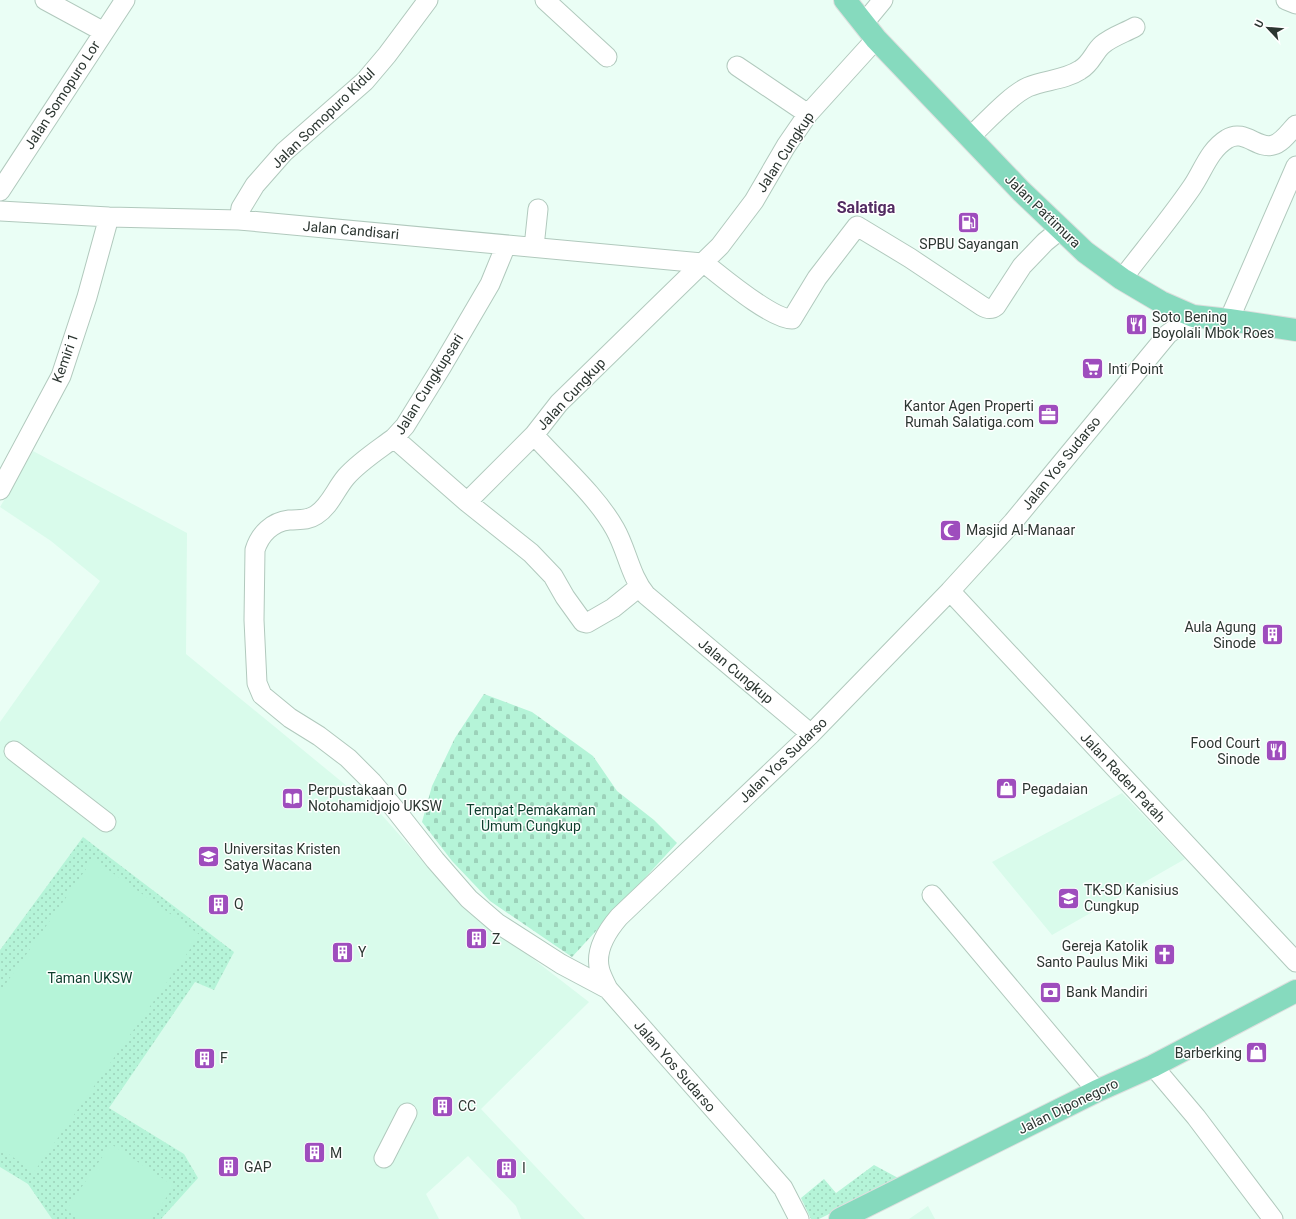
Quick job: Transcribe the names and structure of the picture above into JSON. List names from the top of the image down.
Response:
{
  "streets": {
    "main road": ["Jalan Pattimura", "Jalan Diponegoro"],
    "street": [
      "Jalan Somopuro Lor",
      "Jalan Somopuro Kidul",
      "Jalan Cungkup",
      "Jalan Candisari",
      "Kemiri 1",
      "Jalan Cungkupsari",
      "Jalan Yos Sudarso",
      "Jalan Raden Patah"
    ]
  },
  "crossings": [
    ["Jalan Somopuro Kidul", "Jalan Candisari"],
    ["Jalan Cungkup", "Jalan Pattimura"],
    ["Jalan Cungkup", "Jalan Candisari"],
    ["Jalan Cungkup", "Jalan Cungkupsari"],
    ["Jalan Cungkup", "Jalan Yos Sudarso"],
    ["Jalan Pattimura", "Jalan Yos Sudarso"],
    ["Jalan Candisari", "Kemiri 1"],
    ["Jalan Candisari", "Jalan Cungkupsari"],
    ["Jalan Yos Sudarso", "Jalan Raden Patah"]
  ],
  "districts": ["Salatiga"],
  "parks": ["Tempat Pemakaman Umum Cungkup", "Taman UKSW"],
  "places": {
    "fuel station": ["SPBU Sayangan"],
    "restaurant": ["Soto Bening Boyolali Mbok Roes", "Food Court Sinode"],
    "supermarket": ["Inti Point"],
    "office": ["Kantor Agen Properti Rumah Salatiga.com"],
    "mosque": ["Masjid Al-Manaar"],
    "building": [
      "Aula Agung Sinode",
      "Q",
      "Z",
      "Y",
      "F",
      "CC",
      "M",
      "GAP",
      "I"
    ],
    "shop": ["Pegadaian", "Barberking"],
    "library": ["Perpustakaan O Notohamidjojo UKSW"],
    "school or university": ["Universitas Kristen Satya Wacana", "TK-SD Kanisius Cungkup"],
    "church": ["Gereja Katolik Santo Paulus Miki"],
    "bank": ["Bank Mandiri"]
  },
  "north": "top left"
}
